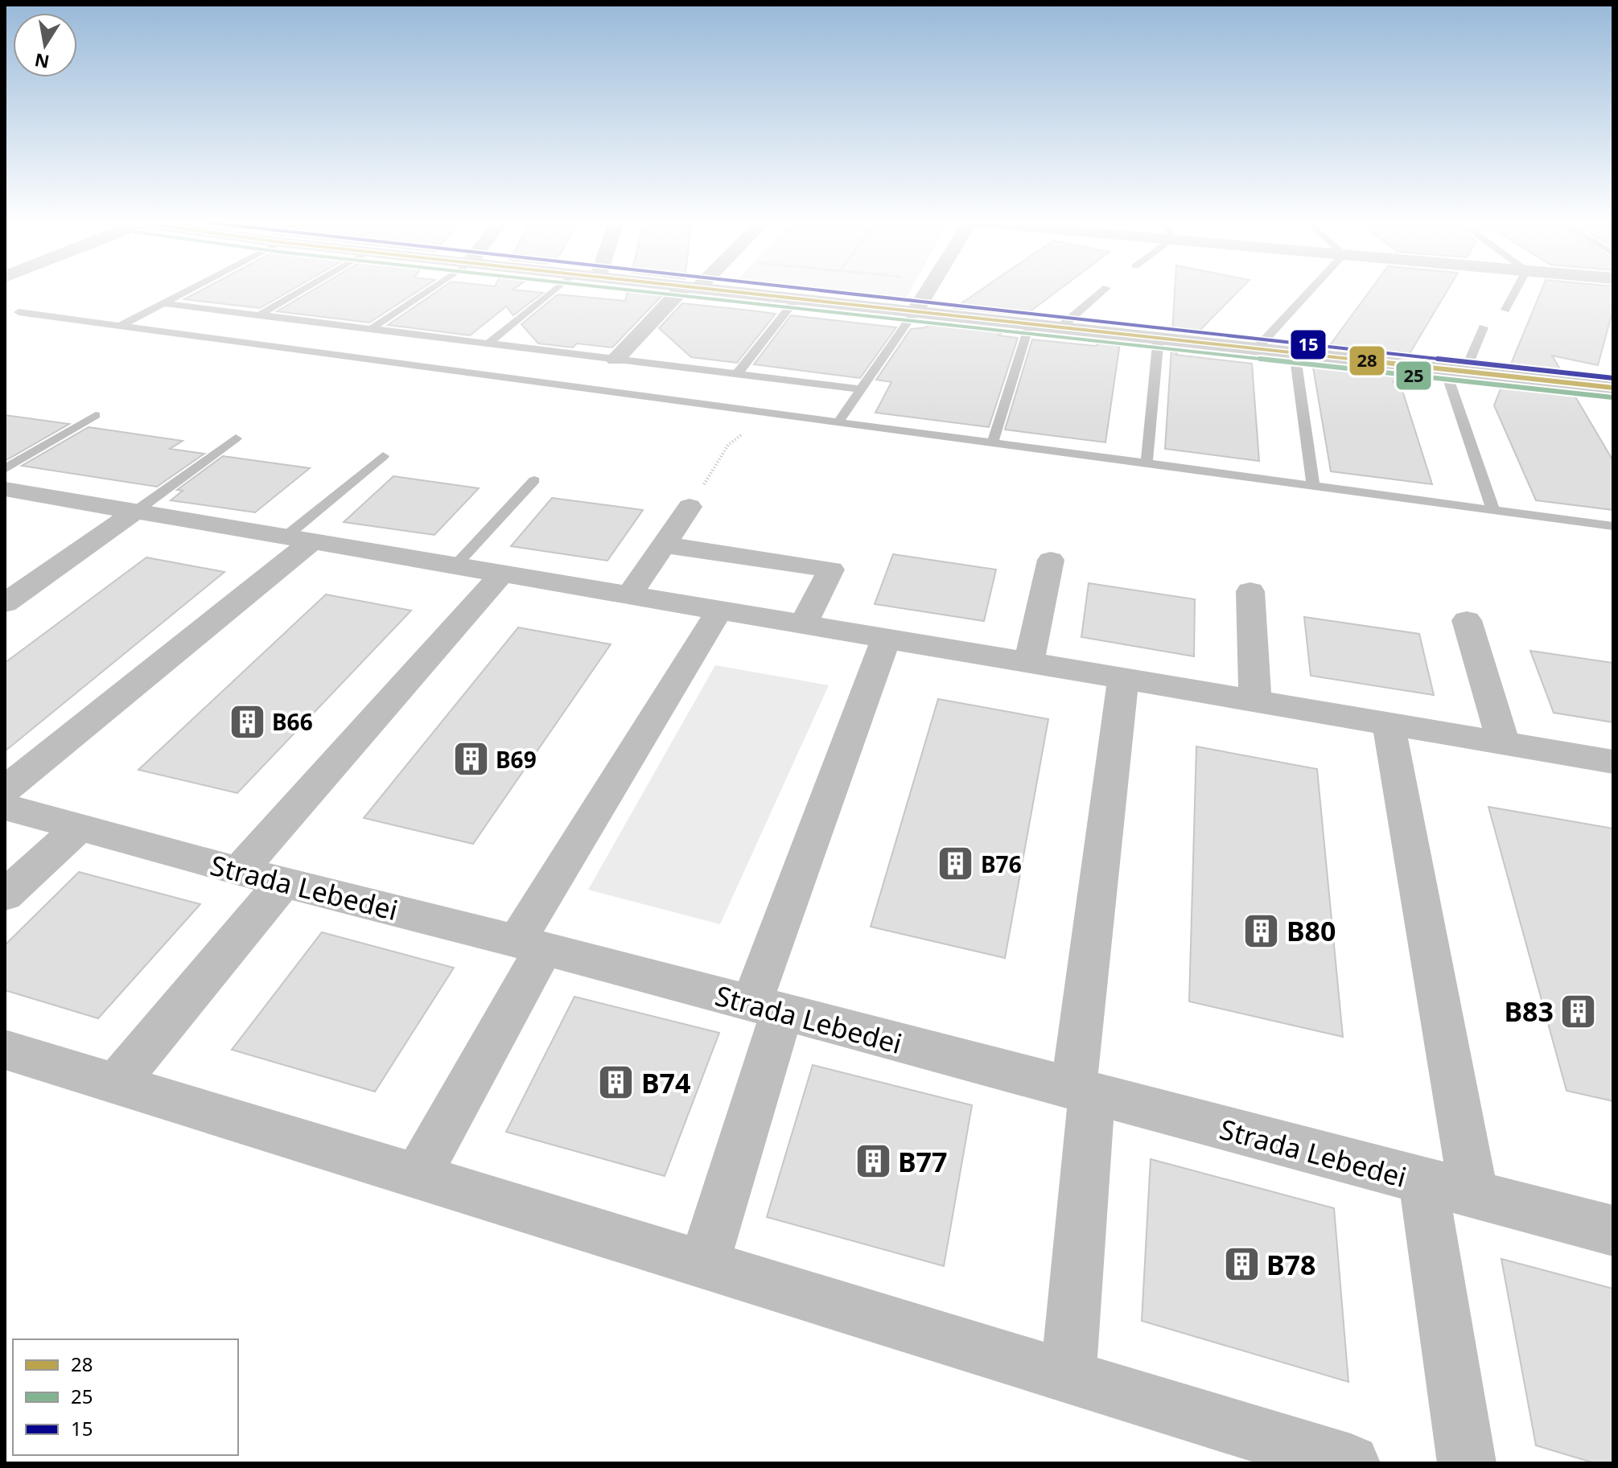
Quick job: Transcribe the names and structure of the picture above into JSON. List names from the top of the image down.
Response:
{
  "streets": {
    "street": ["Strada Lebedei"]
  },
  "places": {
    "building": [
      "B66",
      "B69",
      "B76",
      "B80",
      "B83",
      "B74",
      "B77",
      "B78"
    ]
  },
  "lines": ["transit line 28", "transit line 25", "transit line 15"],
  "legend": ["28", "25", "15"],
  "north": "bottom"
}
